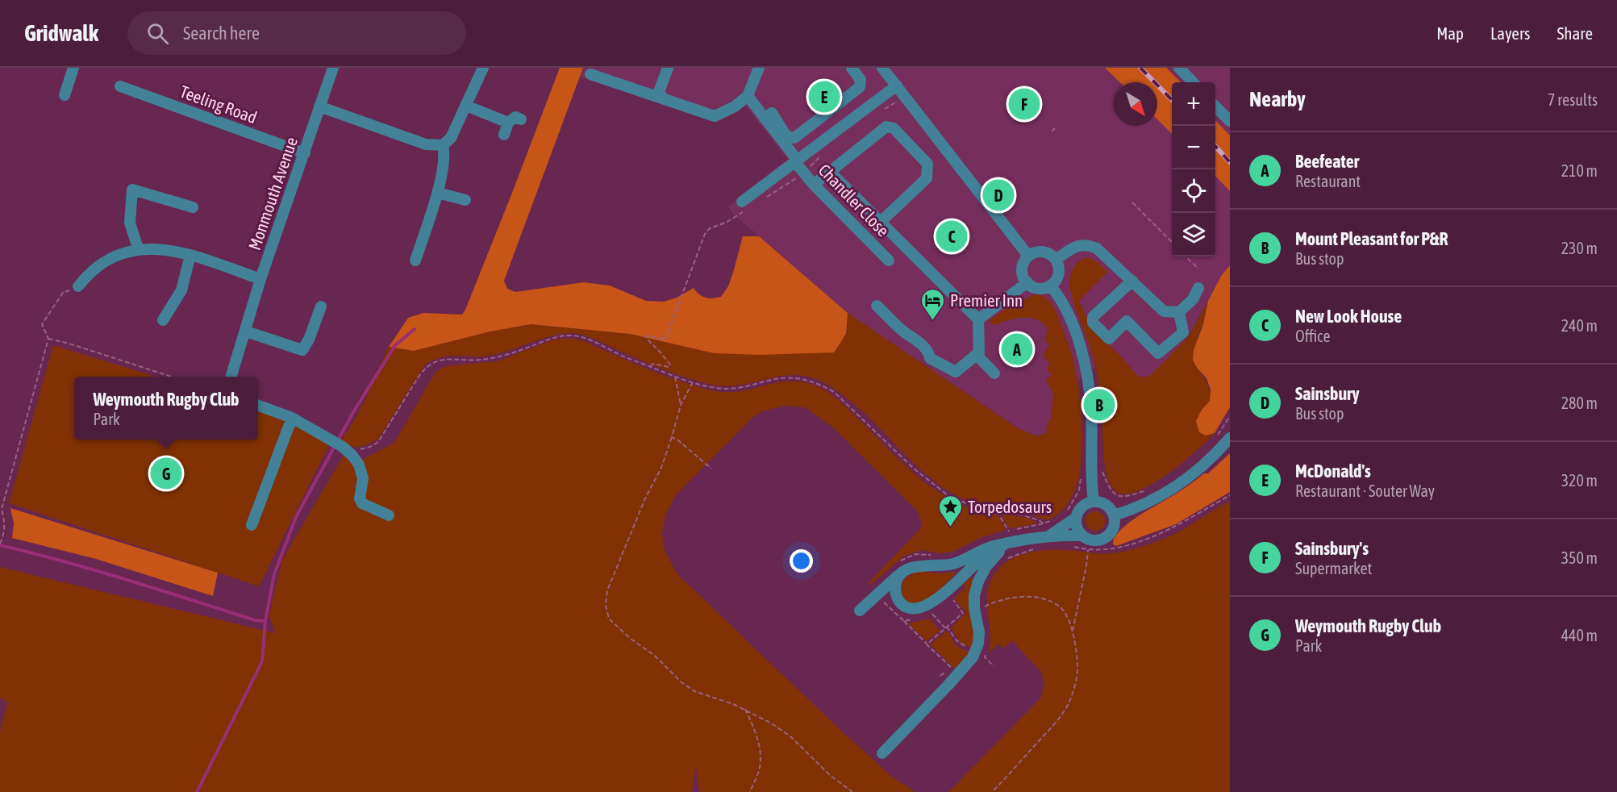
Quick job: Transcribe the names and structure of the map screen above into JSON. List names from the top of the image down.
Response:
{
  "streets": {
    "street": ["Teeling Road", "Monmouth Avenue", "Chandler Close"]
  },
  "crossings": [
    ["Teeling Road", "Monmouth Avenue"]
  ],
  "places": {
    "hotel": ["Premier Inn"],
    "place": ["Torpedosaurs"]
  },
  "north": "bottom right",
  "page": {
    "header": "Gridwalk",
    "search": "Search here",
    "nav": ["Map", "Layers", "Share"],
    "heading": ["Nearby", "7 results"],
    "pins": [
      "E",
      "F",
      "D",
      "C",
      "A",
      "B",
      "G"
    ],
    "map_buttons": ["+", "−"],
    "list": [
      {
        "mark": "A",
        "name": "Beefeater",
        "note": "Restaurant",
        "value": "210 m"
      },
      {
        "mark": "B",
        "name": "Mount Pleasant for P&R",
        "note": "Bus stop",
        "value": "230 m"
      },
      {
        "mark": "C",
        "name": "New Look House",
        "note": "Office",
        "value": "240 m"
      },
      {
        "mark": "D",
        "name": "Sainsbury",
        "note": "Bus stop",
        "value": "280 m"
      },
      {
        "mark": "E",
        "name": "McDonald's",
        "note": "Restaurant · Souter Way",
        "value": "320 m"
      },
      {
        "mark": "F",
        "name": "Sainsbury's",
        "note": "Supermarket",
        "value": "350 m"
      },
      {
        "mark": "G",
        "name": "Weymouth Rugby Club",
        "note": "Park",
        "value": "440 m"
      }
    ],
    "popup": ["Weymouth Rugby Club", "Park"]
  }
}
